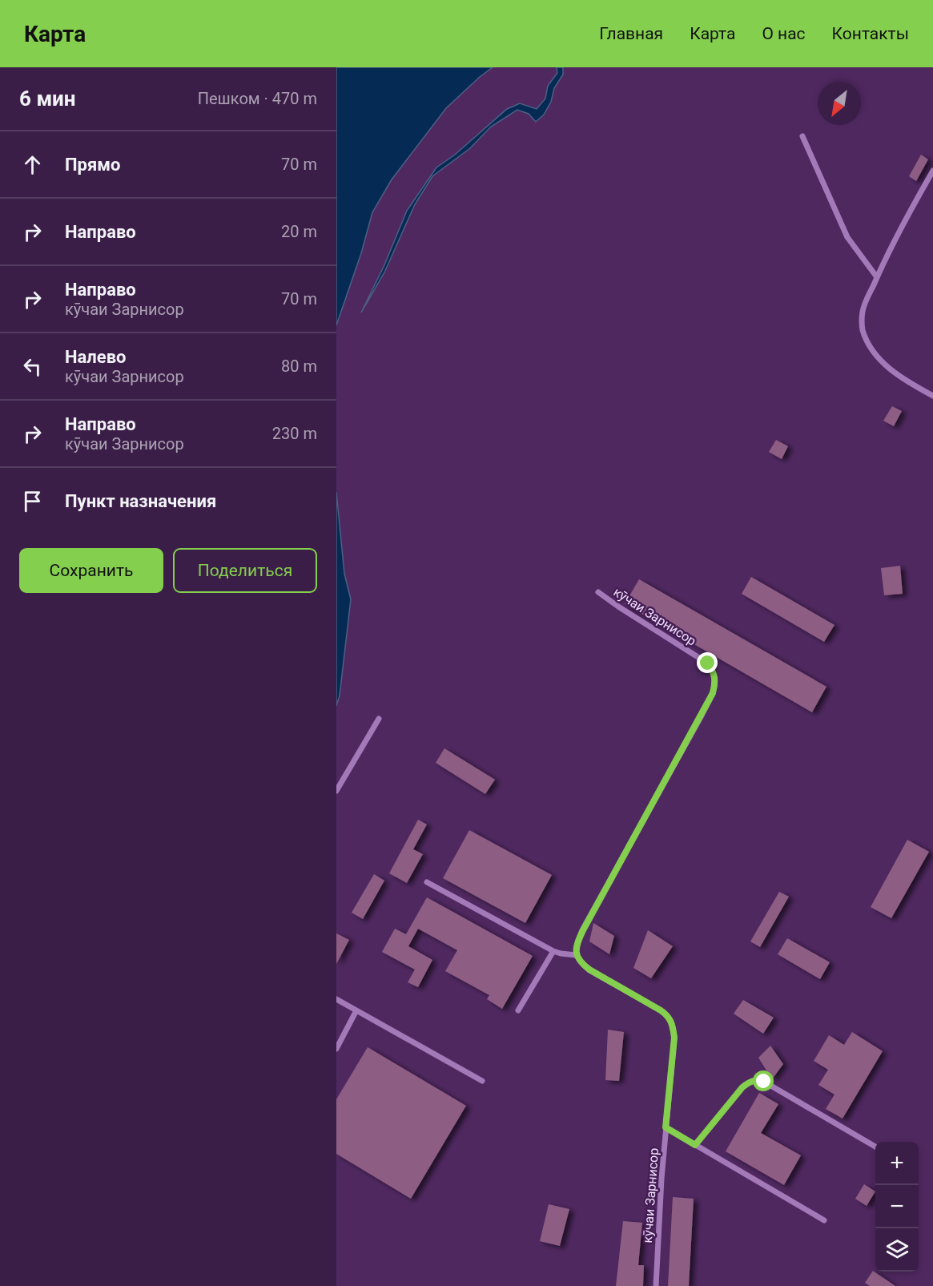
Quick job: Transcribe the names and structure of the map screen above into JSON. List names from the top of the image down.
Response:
{
  "streets": {
    "lane": ["кӯчаи Зарнисор"]
  },
  "north": "bottom left",
  "page": {
    "header": "Карта",
    "nav": [
      "Главная",
      "Карта",
      "О нас",
      "Контакты"
    ],
    "heading": ["6 мин", "Пешком · 470 m"],
    "list": [
      ["Прямо", "70 m"],
      ["Направо", "20 m"],
      ["Направо", "кӯчаи Зарнисор", "70 m"],
      ["Налево", "кӯчаи Зарнисор", "80 m"],
      ["Направо", "кӯчаи Зарнисор", "230 m"],
      "Пункт назначения"
    ],
    "buttons": ["Сохранить", "Поделиться"],
    "map_buttons": ["+", "−"]
  }
}
